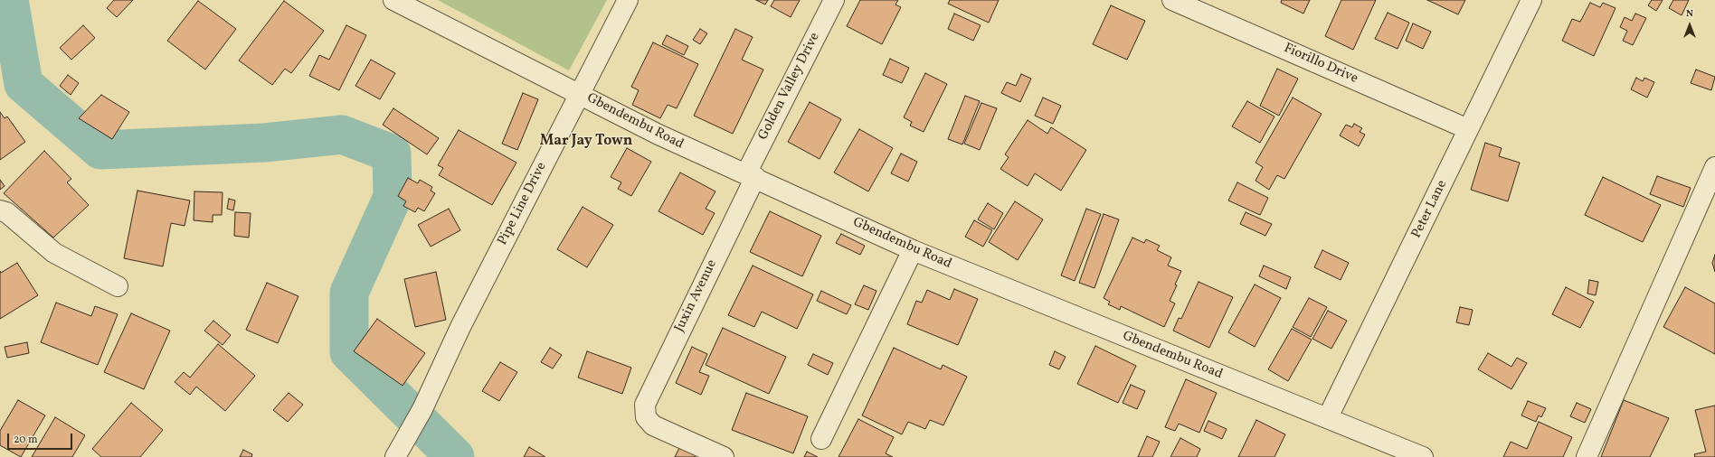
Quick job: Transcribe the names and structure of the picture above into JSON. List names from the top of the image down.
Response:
{
  "streets": {
    "street": [
      "Fiorillo Drive",
      "Golden Valley Drive",
      "Gbendembu Road",
      "Pipe Line Drive",
      "Peter Lane",
      "Juxin Avenue"
    ]
  },
  "crossings": [
    ["Fiorillo Drive", "Peter Lane"],
    ["Golden Valley Drive", "Gbendembu Road"],
    ["Golden Valley Drive", "Juxin Avenue"],
    ["Gbendembu Road", "Pipe Line Drive"],
    ["Gbendembu Road", "Peter Lane"],
    ["Gbendembu Road", "Juxin Avenue"]
  ],
  "districts": ["Mar Jay Town"],
  "scale_bar": "20 m",
  "north": "top"
}
